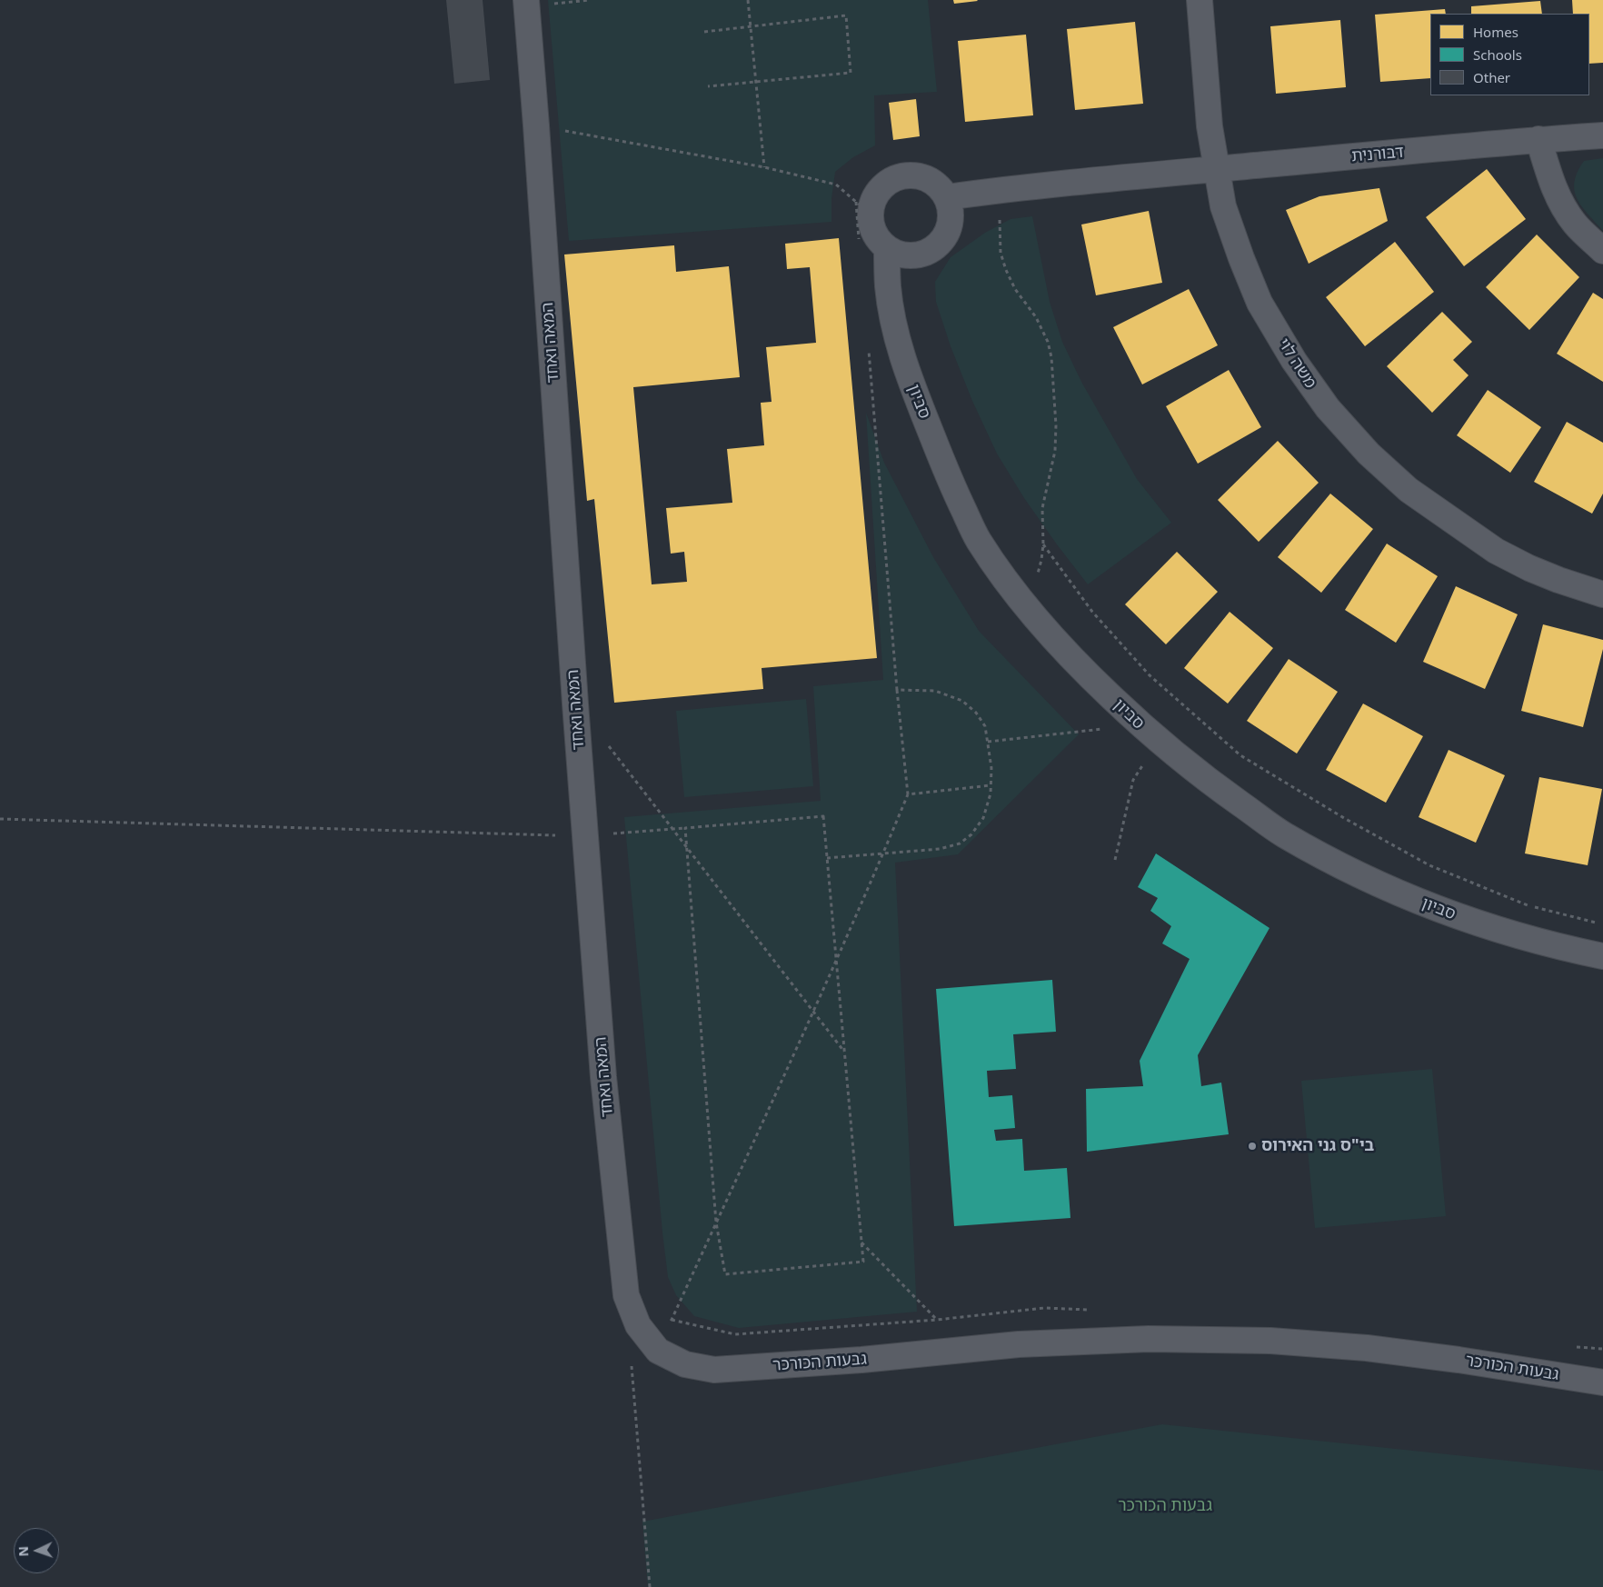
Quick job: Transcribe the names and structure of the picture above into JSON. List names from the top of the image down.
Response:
{
  "streets": {
    "street": [
      "דבורנית",
      "המאה ואחד",
      "משה לוי",
      "סביון",
      "גבעות הכורכר"
    ]
  },
  "crossings": [
    ["דבורנית", "משה לוי"],
    ["המאה ואחד", "גבעות הכורכר"]
  ],
  "parks": ["גבעות הכורכר"],
  "places": ["בי\"ס גני האירוס"],
  "legend": ["Homes", "Schools", "Other"],
  "north": "left"
}
